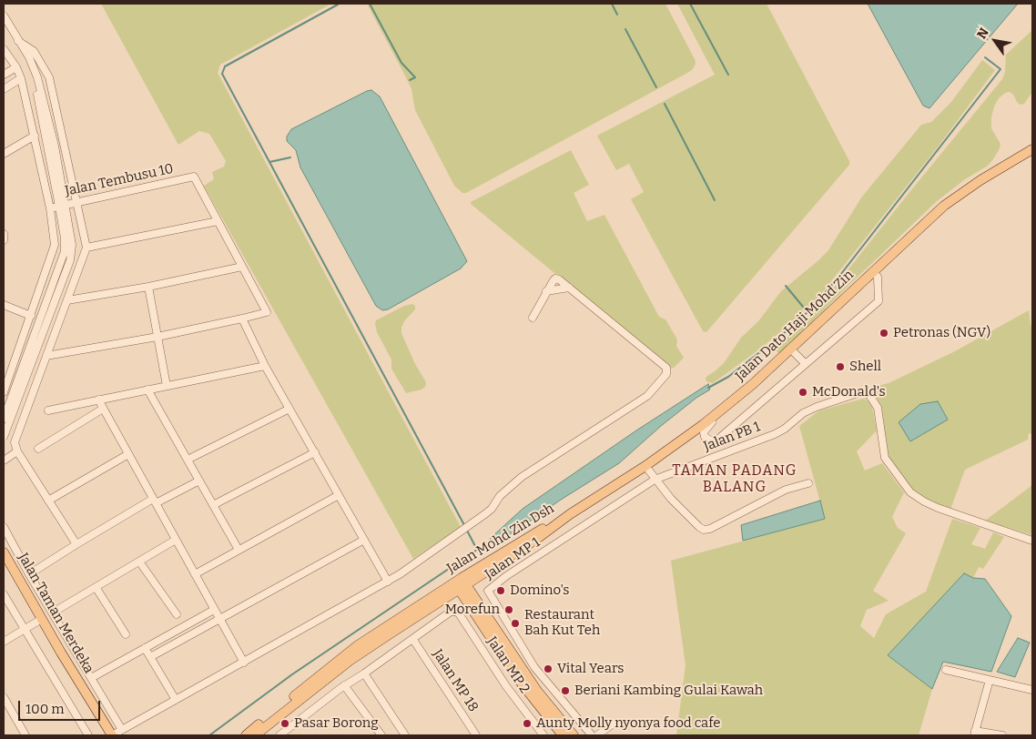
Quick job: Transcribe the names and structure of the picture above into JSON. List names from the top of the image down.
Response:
{
  "streets": {
    "main road": ["Jalan Dato Haji Mohd Zin", "Jalan Mohd Zin Dsh", "Jalan Taman Merdeka"],
    "street": [
      "Jalan Tembusu 10",
      "Jalan PB 1",
      "Jalan MP 1",
      "Jalan MP 2",
      "Jalan MP 18"
    ]
  },
  "crossings": [
    ["Jalan Dato Haji Mohd Zin", "Jalan Mohd Zin Dsh"],
    ["Jalan PB 1", "Jalan MP 1"],
    ["Jalan MP 2", "Jalan MP 18"]
  ],
  "districts": ["TAMAN PADANG BALANG"],
  "places": [
    "Petronas (NGV)",
    "Shell",
    "McDonald's",
    "Domino's",
    "Morefun",
    "Restaurant Bah Kut Teh",
    "Vital Years",
    "Beriani Kambing Gulai Kawah",
    "Pasar Borong",
    "Aunty Molly nyonya food cafe"
  ],
  "scale_bar": "100 m",
  "north": "top left"
}
